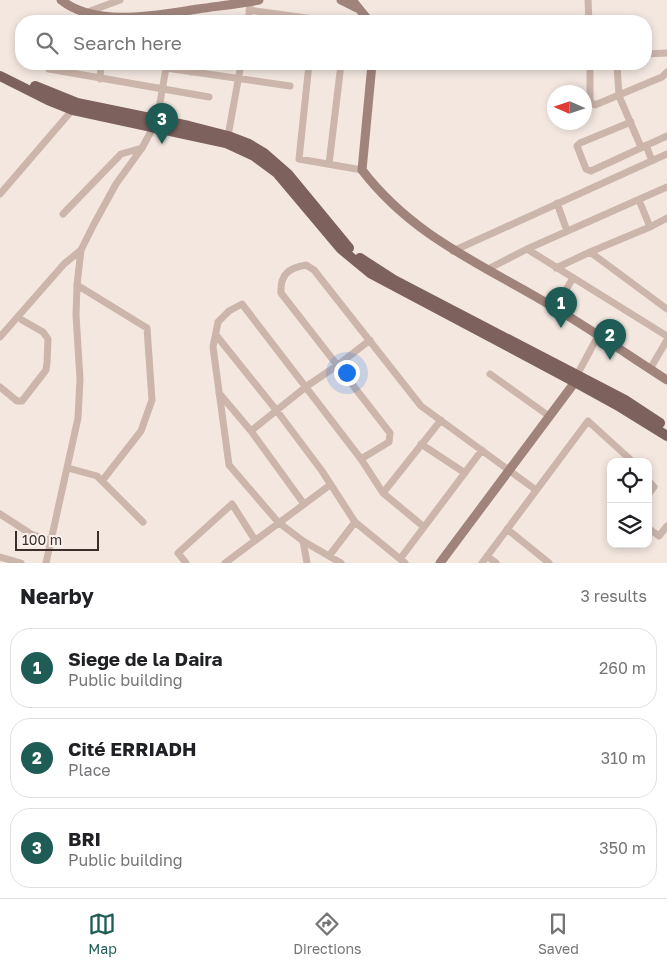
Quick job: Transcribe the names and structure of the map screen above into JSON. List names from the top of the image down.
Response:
{
  "scale_bar": "100 m",
  "north": "left",
  "page": {
    "search": "Search here",
    "pins": ["3", "1", "2"],
    "scale": "100 m",
    "heading": ["Nearby", "3 results"],
    "list": [
      {
        "mark": "1",
        "name": "Siege de la Daira",
        "note": "Public building",
        "value": "260 m"
      },
      {
        "mark": "2",
        "name": "Cité ERRIADH",
        "note": "Place",
        "value": "310 m"
      },
      {
        "mark": "3",
        "name": "BRI",
        "note": "Public building",
        "value": "350 m"
      }
    ],
    "nav": ["Map", "Directions", "Saved"]
  }
}
